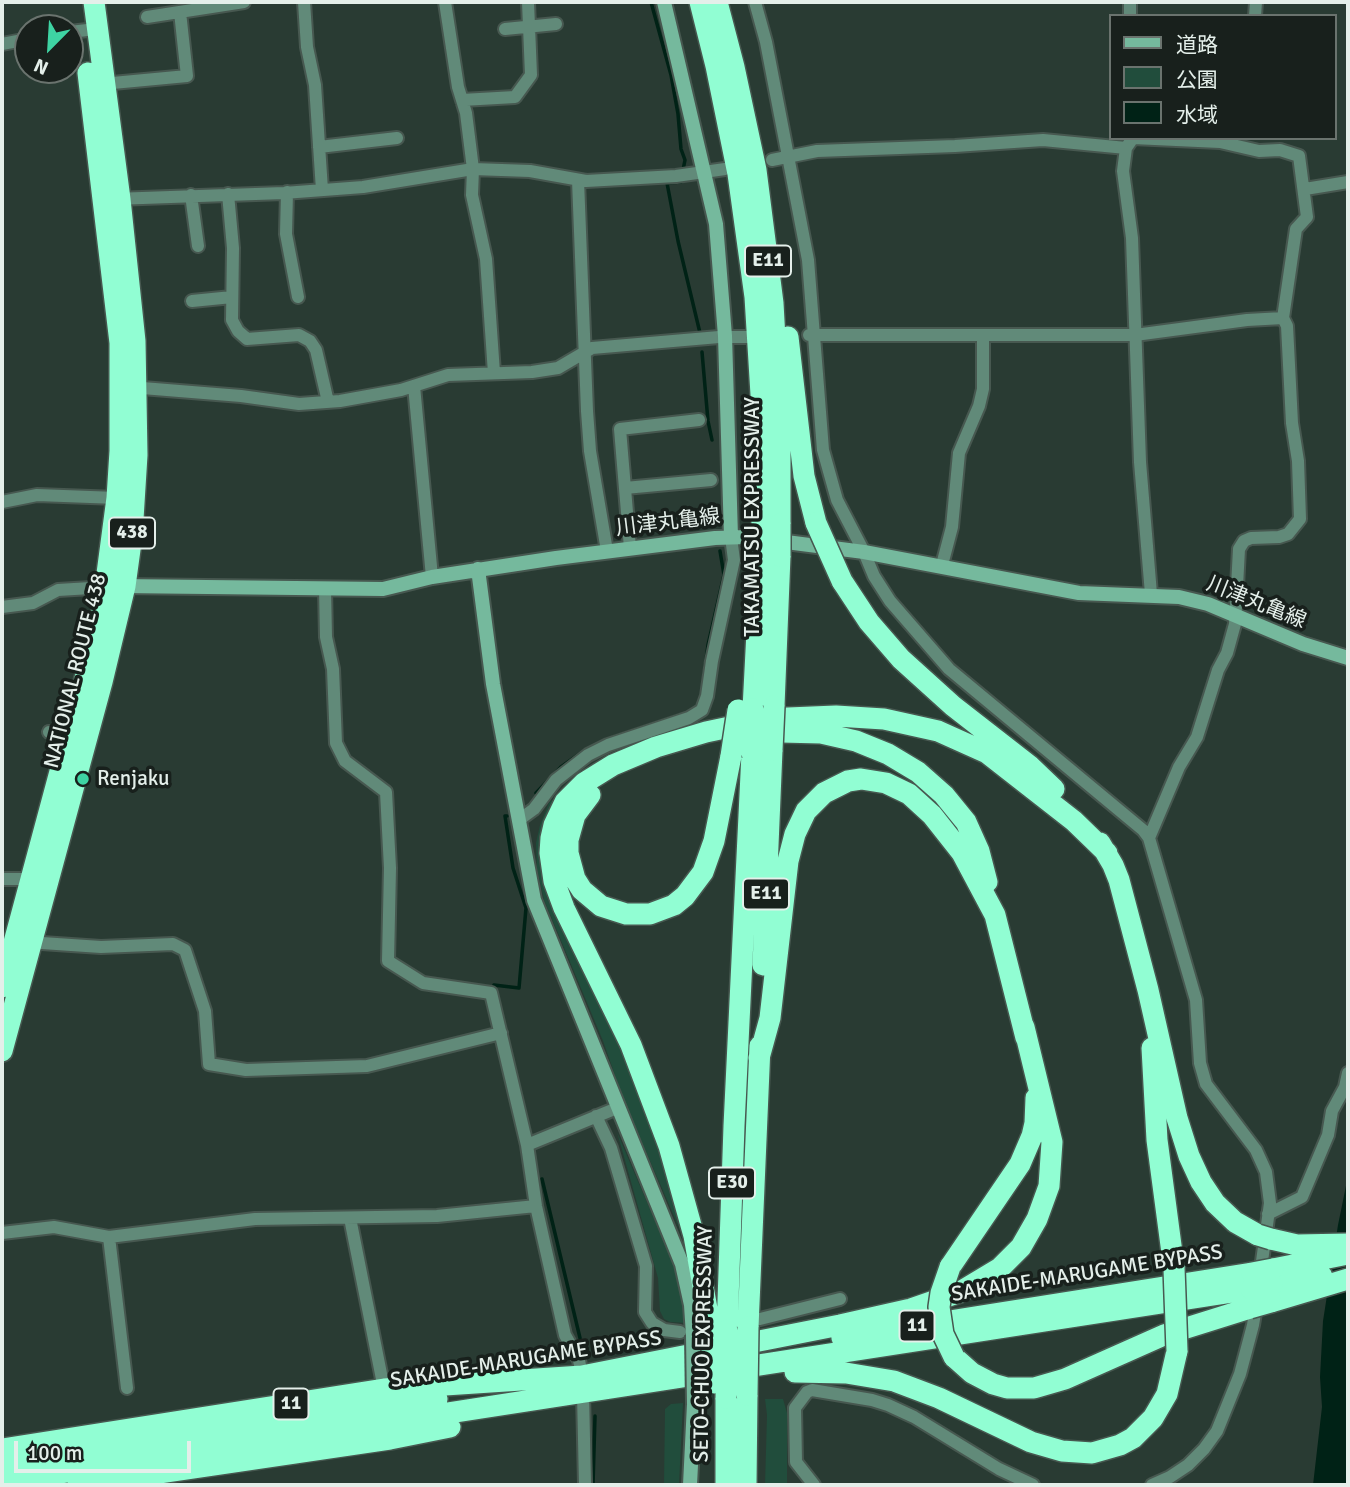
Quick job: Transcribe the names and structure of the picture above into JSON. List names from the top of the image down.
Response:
{
  "streets": {
    "highway": [
      "E11",
      "TAKAMATSU EXPRESSWAY",
      "438",
      "NATIONAL ROUTE 438",
      "E30",
      "SAKAIDE-MARUGAME BYPASS",
      "11",
      "SETO-CHUO EXPRESSWAY"
    ],
    "street": ["川津丸亀線"]
  },
  "crossings": [
    ["TAKAMATSU EXPRESSWAY", "SETO-CHUO EXPRESSWAY"],
    ["川津丸亀線", "NATIONAL ROUTE 438"],
    ["SAKAIDE-MARUGAME BYPASS", "11"]
  ],
  "places": ["Renjaku"],
  "legend": ["道路", "公園", "水域"],
  "scale_bar": "100 m",
  "north": "bottom left"
}
